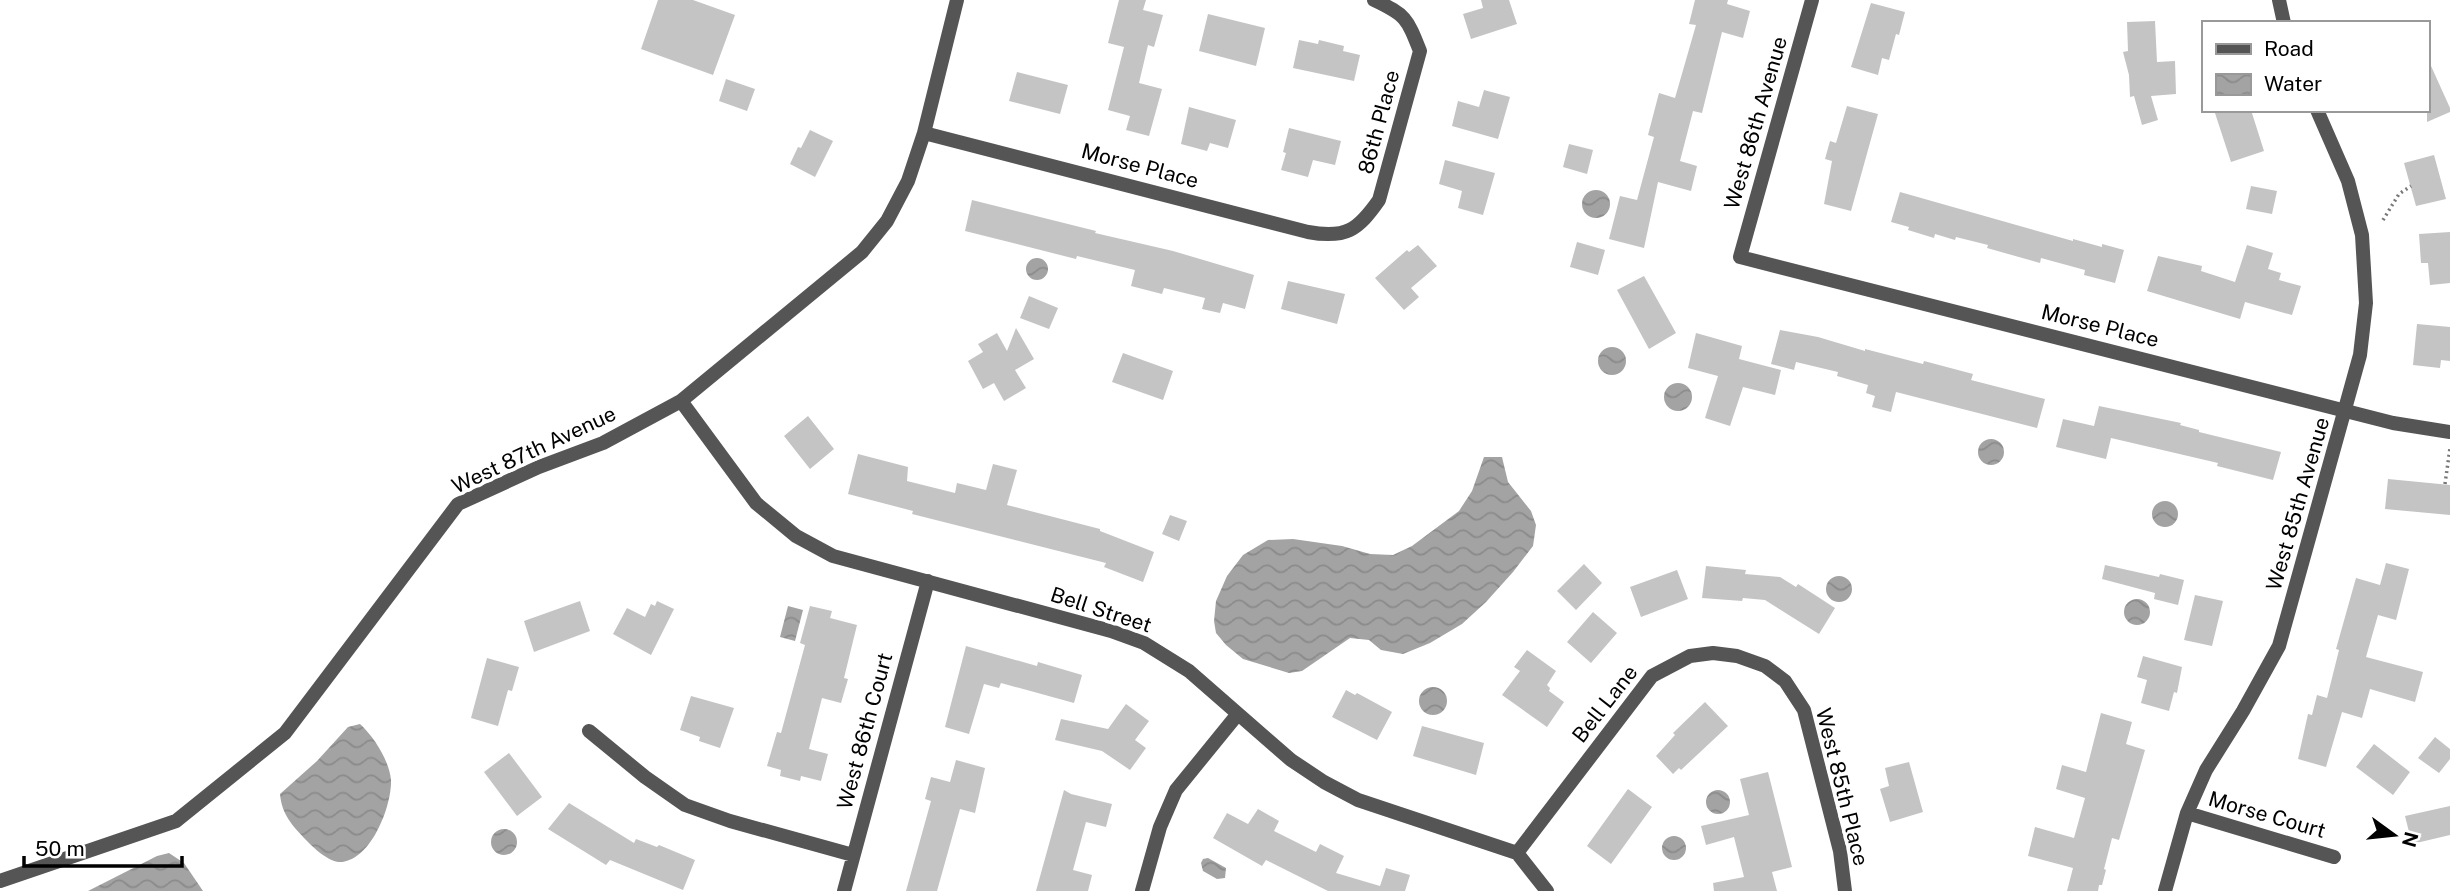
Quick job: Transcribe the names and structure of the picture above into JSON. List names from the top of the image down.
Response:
{
  "streets": {
    "street": [
      "86th Place",
      "West 86th Avenue",
      "Morse Place",
      "West 87th Avenue",
      "West 85th Avenue",
      "Bell Street",
      "Bell Lane",
      "West 86th Court",
      "West 85th Place",
      "Morse Court"
    ]
  },
  "crossings": [
    ["86th Place", "Morse Place"],
    ["West 86th Avenue", "Morse Place"],
    ["Morse Place", "West 87th Avenue"],
    ["Morse Place", "West 85th Avenue"],
    ["West 87th Avenue", "Bell Street"],
    ["West 85th Avenue", "Morse Court"],
    ["Bell Street", "Bell Lane"],
    ["Bell Street", "West 86th Court"],
    ["Bell Lane", "West 85th Place"]
  ],
  "legend": ["Road", "Water"],
  "scale_bar": "50 m",
  "north": "right"
}
